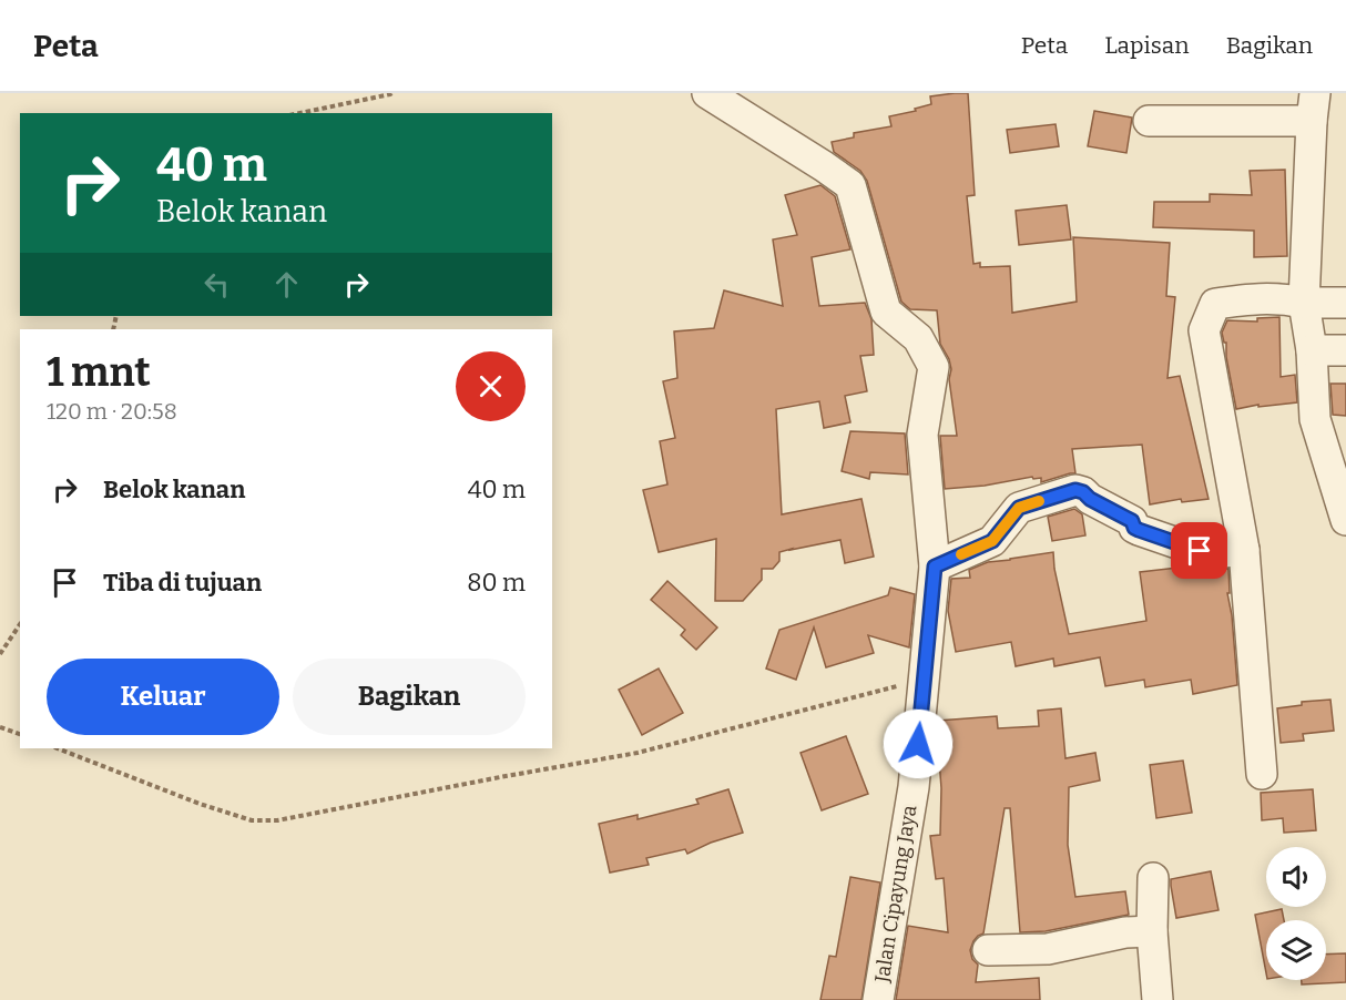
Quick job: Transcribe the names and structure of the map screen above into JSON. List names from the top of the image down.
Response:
{
  "streets": {
    "street": ["Jalan Cipayung Jaya"]
  },
  "page": {
    "header": "Peta",
    "nav": ["Peta", "Lapisan", "Bagikan"],
    "turn": ["40 m", "Belok kanan"],
    "heading": ["1 mnt", "120 m · 20:58"],
    "list": [
      {
        "name": "Belok kanan",
        "value": "40 m"
      },
      {
        "name": "Tiba di tujuan",
        "value": "80 m"
      }
    ],
    "buttons": ["Keluar", "Bagikan"]
  }
}
